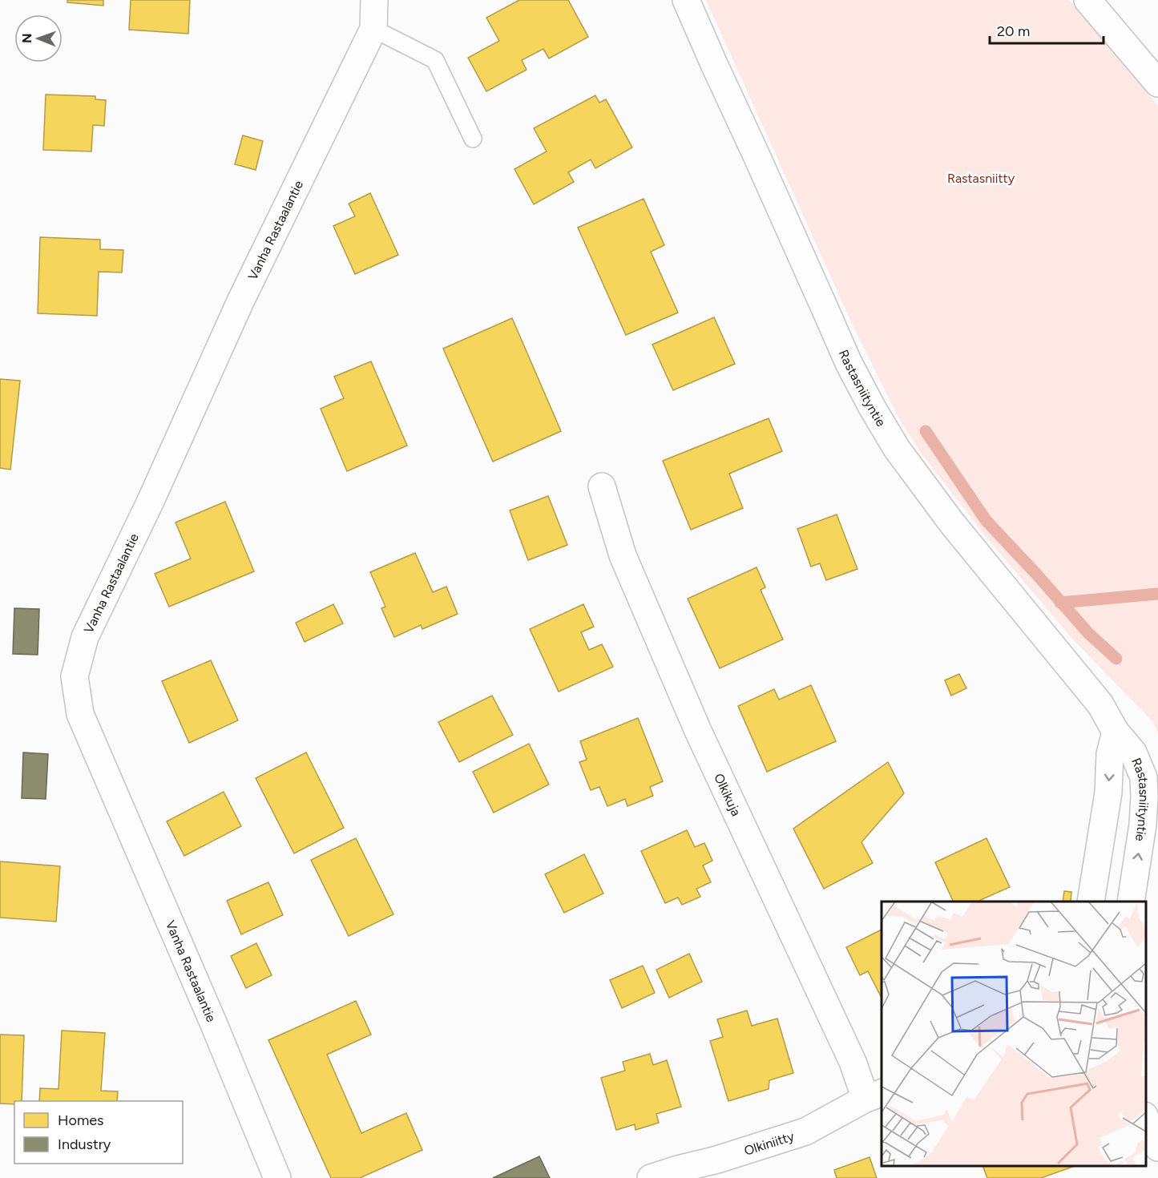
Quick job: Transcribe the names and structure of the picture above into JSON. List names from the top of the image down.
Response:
{
  "streets": {
    "street": [
      "Vanha Rastaalantie",
      "Rastasniityntie",
      "Olkikuja",
      "Olkiniitty"
    ]
  },
  "crossings": [
    ["Olkikuja", "Olkiniitty"]
  ],
  "parks": ["Rastasniitty"],
  "legend": ["Homes", "Industry"],
  "scale_bar": "20 m",
  "north": "left"
}
